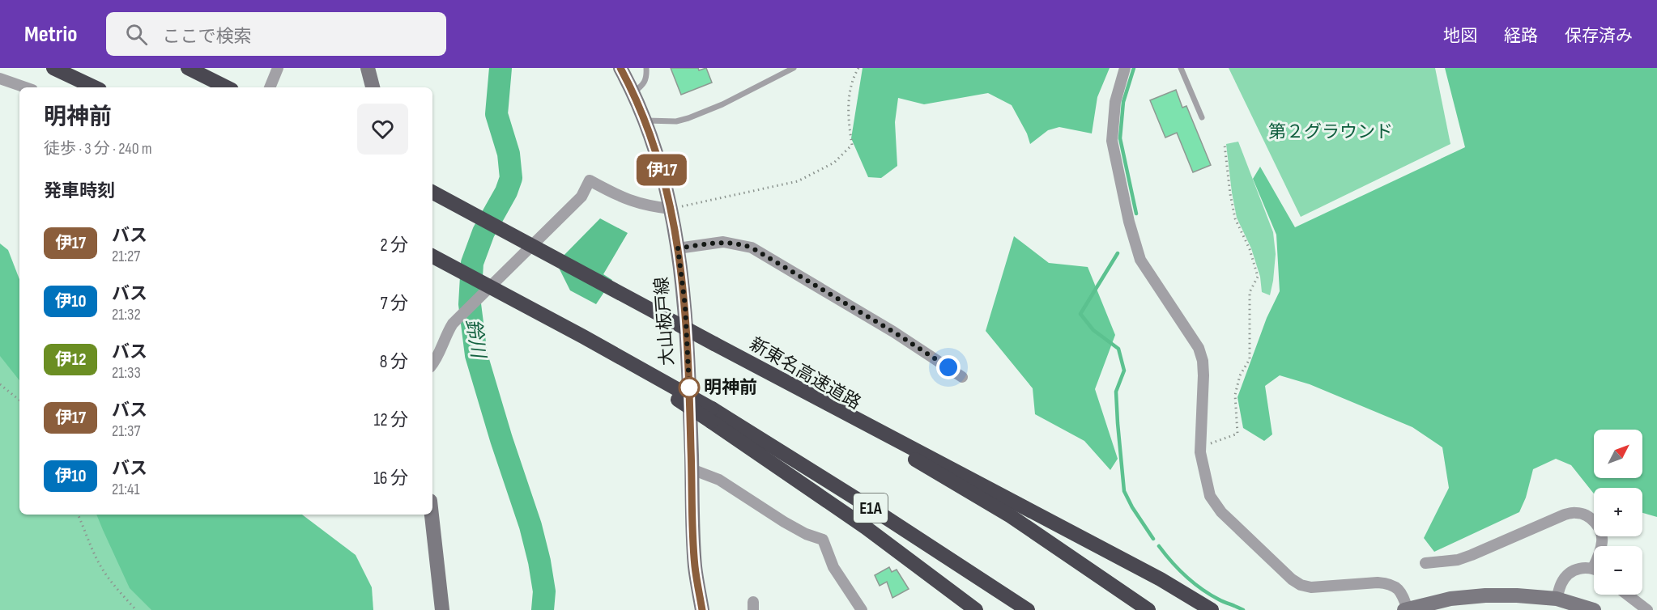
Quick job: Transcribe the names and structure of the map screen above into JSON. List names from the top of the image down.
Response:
{
  "streets": {
    "highway": ["新東名高速道路", "E1A"],
    "main road": ["大山板戸線"]
  },
  "water": ["鈴川"],
  "parks": ["第２グラウンド"],
  "places": ["明神前"],
  "lines": ["bus line 伊17"],
  "north": "top right",
  "page": {
    "header": "Metrio",
    "search": "ここで検索",
    "nav": ["地図", "経路", "保存済み"],
    "on_map": "伊17",
    "heading": [
      ["明神前", "徒歩 · 3 分 · 240 m"],
      "発車時刻"
    ],
    "list": [
      {
        "mark": "伊17",
        "name": "バス",
        "note": "21:27",
        "value": "2 分"
      },
      {
        "mark": "伊10",
        "name": "バス",
        "note": "21:32",
        "value": "7 分"
      },
      {
        "mark": "伊12",
        "name": "バス",
        "note": "21:33",
        "value": "8 分"
      },
      {
        "mark": "伊17",
        "name": "バス",
        "note": "21:37",
        "value": "12 分"
      },
      {
        "mark": "伊10",
        "name": "バス",
        "note": "21:41",
        "value": "16 分"
      }
    ],
    "map_buttons": ["+", "−"]
  }
}
